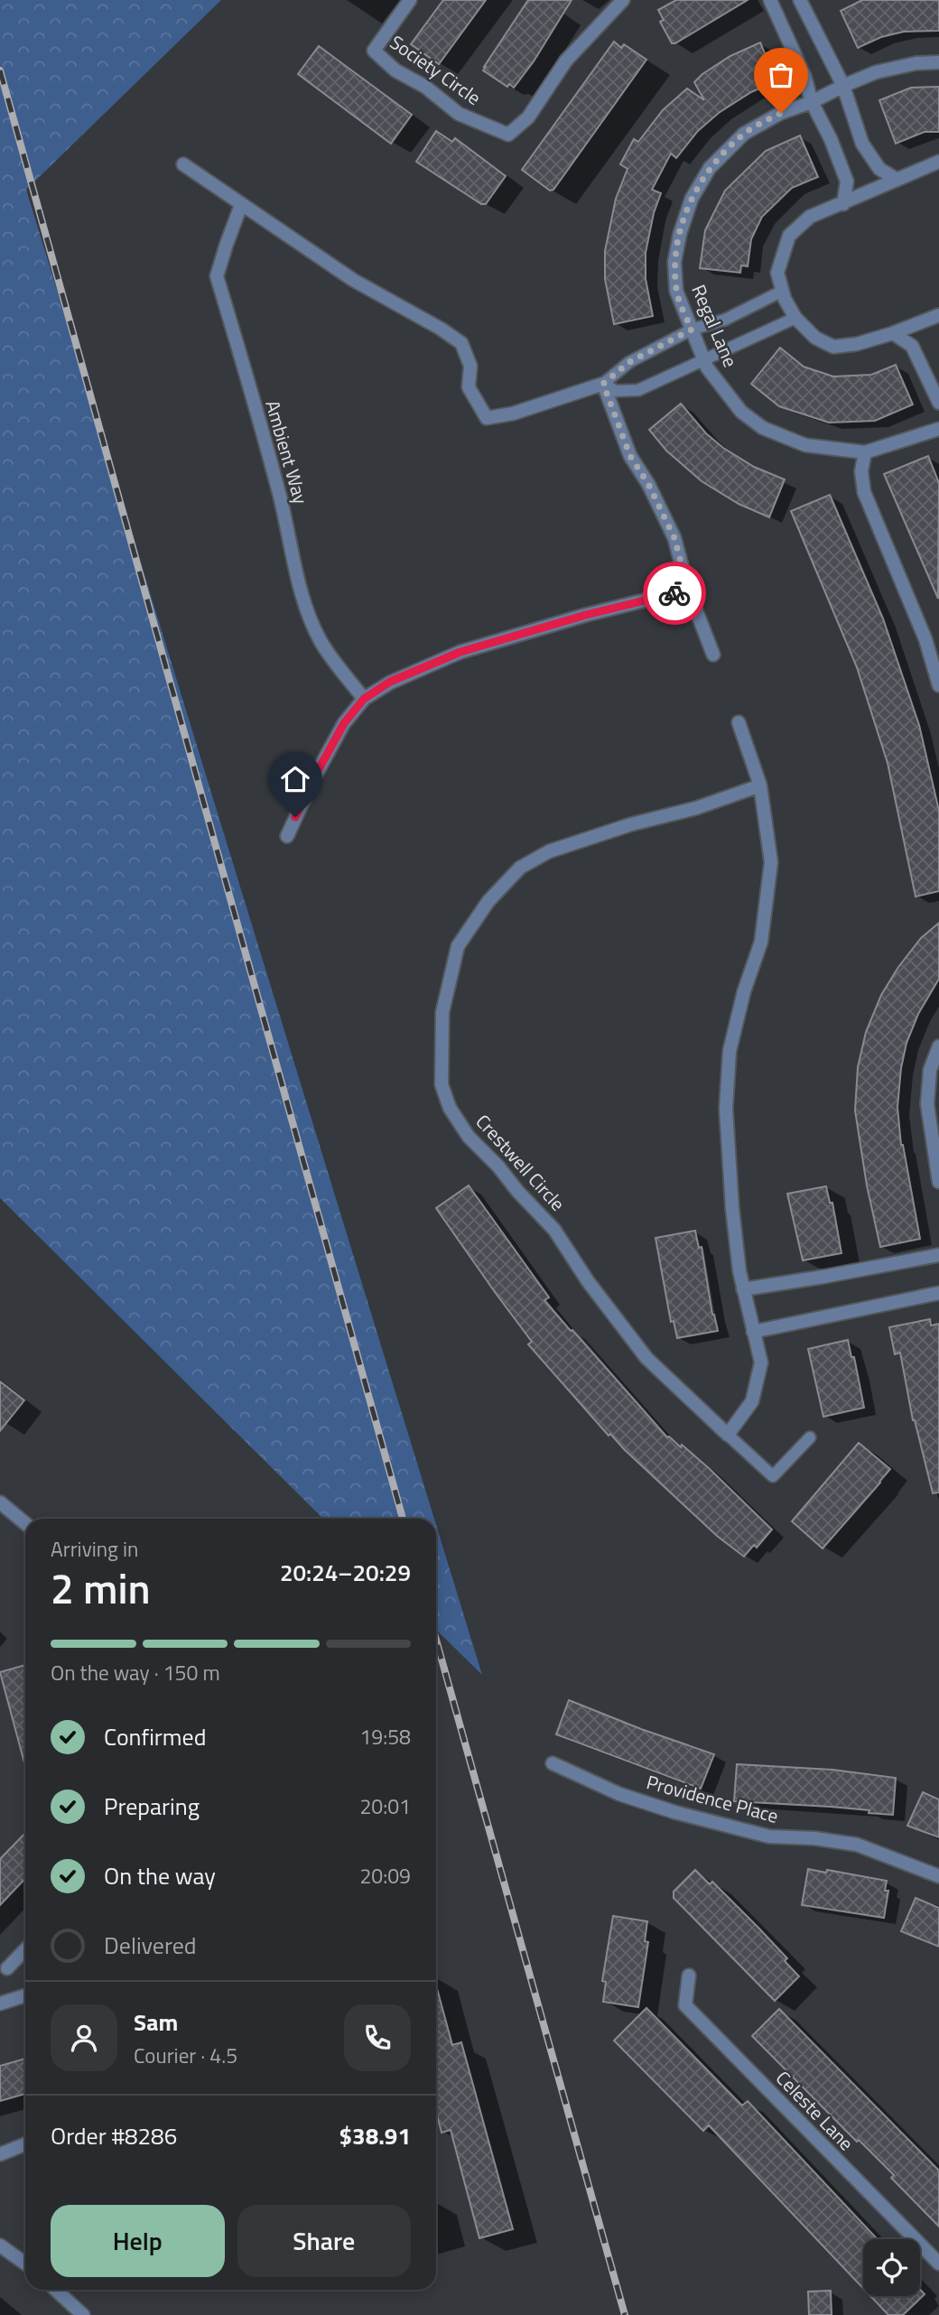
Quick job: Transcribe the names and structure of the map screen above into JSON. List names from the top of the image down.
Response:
{
  "streets": {
    "street": [
      "Society Circle",
      "Regal Lane",
      "Ambient Way",
      "Crestwell Circle",
      "Providence Place",
      "Celeste Lane"
    ]
  },
  "page": {
    "heading": ["2 min", "Arriving in", "20:24–20:29"],
    "panel": [
      "Sam",
      "Courier · 4.5",
      "Order #8286",
      "$38.91"
    ],
    "bar": "On the way · 150 m",
    "list": [
      ["Confirmed", "19:58"],
      ["Preparing", "20:01"],
      ["On the way", "20:09"],
      "Delivered"
    ],
    "buttons": ["Help", "Share"]
  }
}
